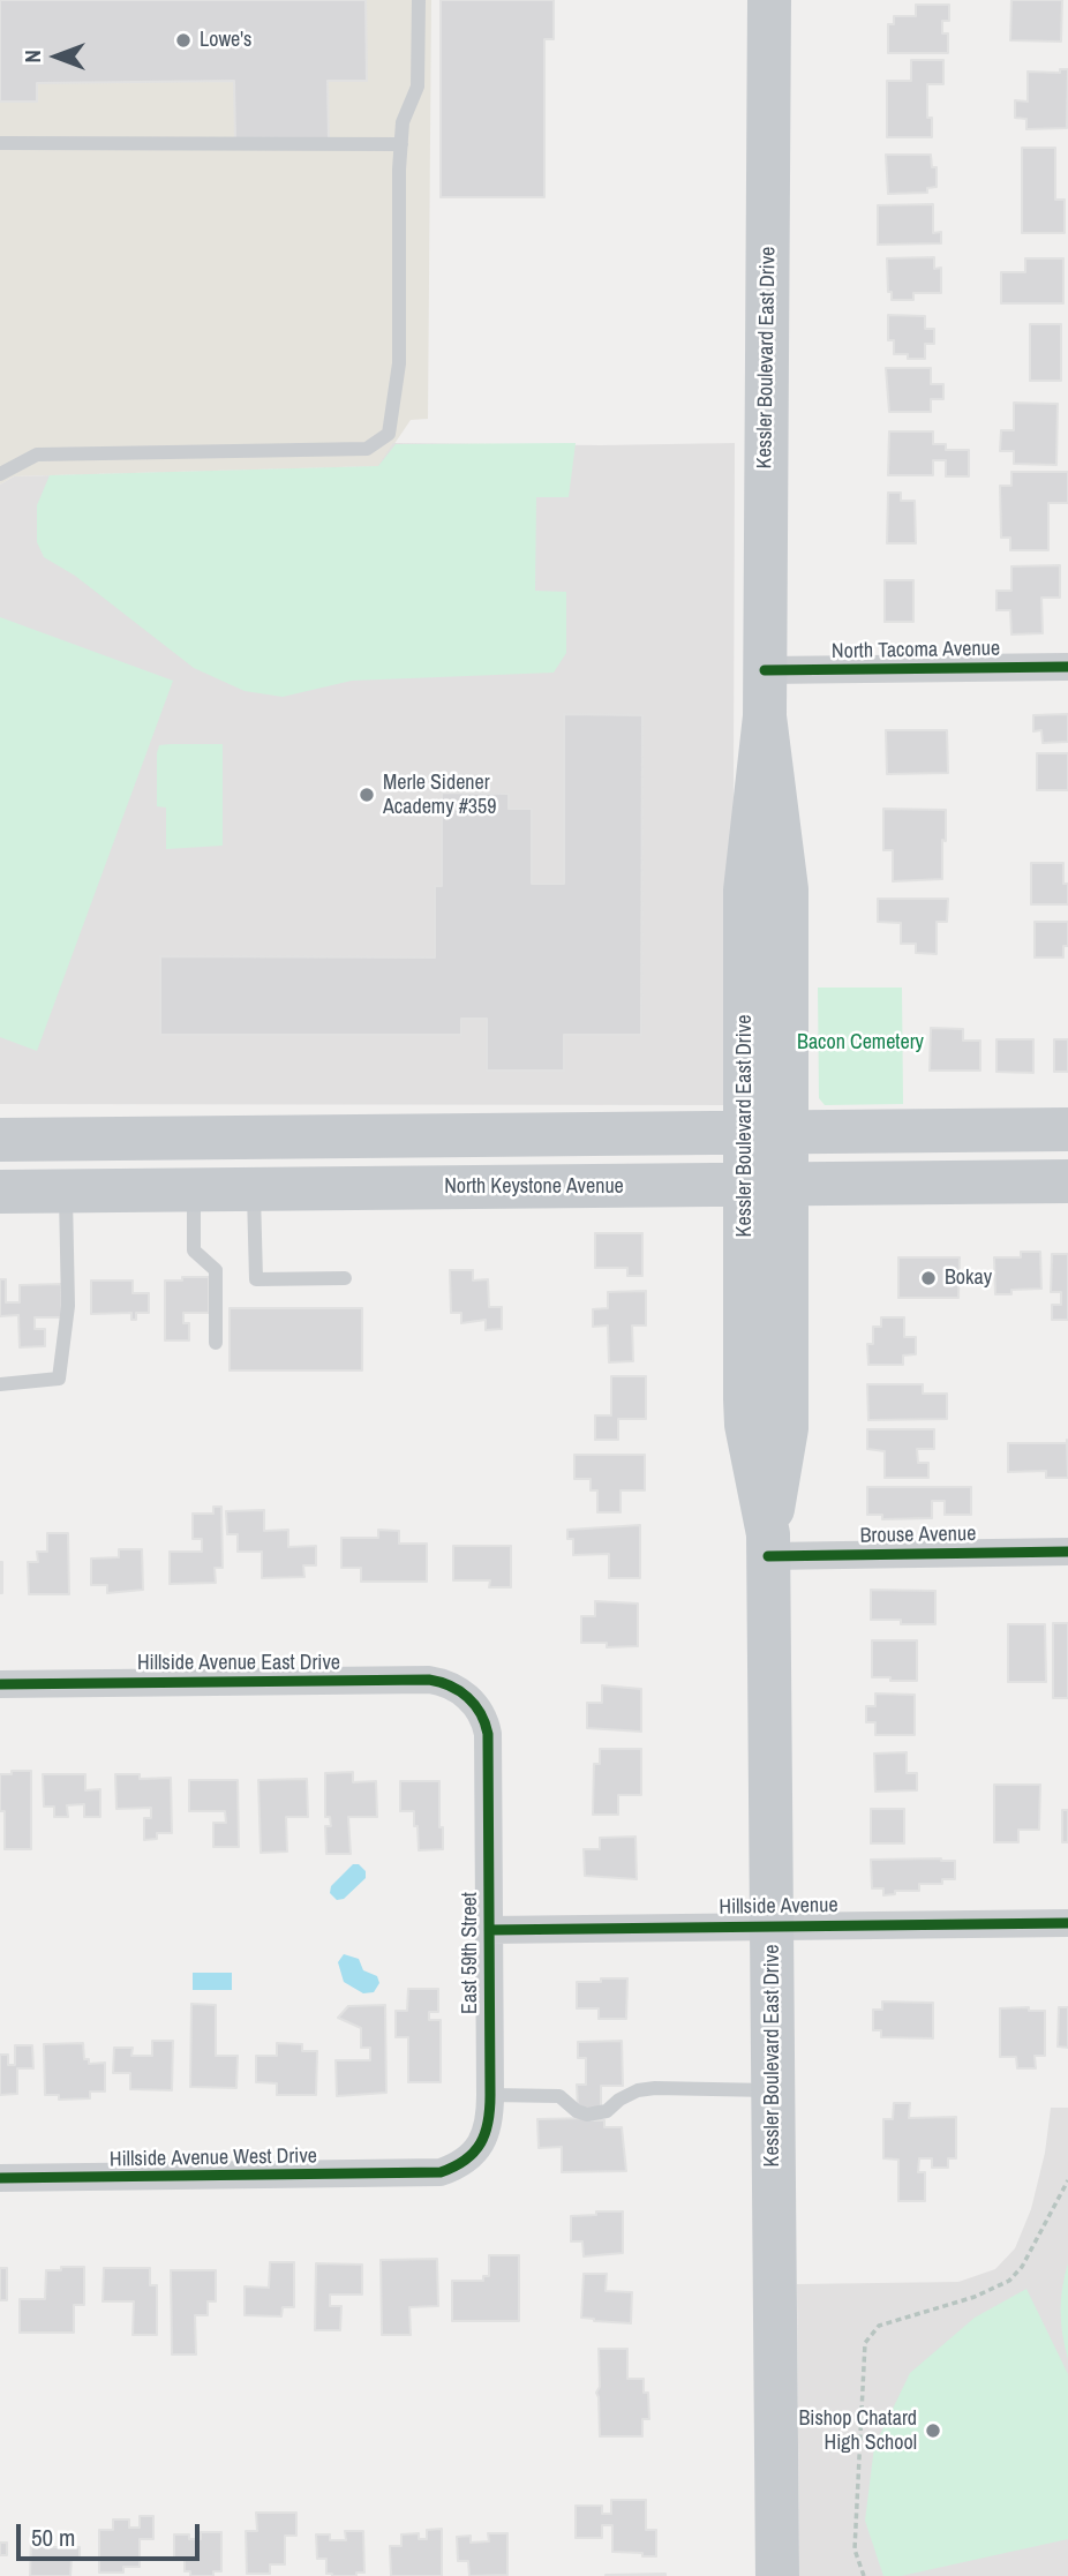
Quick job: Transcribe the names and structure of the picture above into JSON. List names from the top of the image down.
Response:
{
  "streets": {
    "main road": ["Kessler Boulevard East Drive", "North Keystone Avenue"],
    "street": [
      "North Tacoma Avenue",
      "Brouse Avenue",
      "Hillside Avenue East Drive",
      "Hillside Avenue",
      "East 59th Street",
      "Hillside Avenue West Drive"
    ]
  },
  "crossings": [
    ["Kessler Boulevard East Drive", "North Tacoma Avenue"],
    ["Kessler Boulevard East Drive", "North Keystone Avenue"],
    ["Kessler Boulevard East Drive", "Brouse Avenue"],
    ["Kessler Boulevard East Drive", "Hillside Avenue"],
    ["Hillside Avenue East Drive", "East 59th Street"],
    ["Hillside Avenue", "East 59th Street"],
    ["East 59th Street", "Hillside Avenue West Drive"]
  ],
  "parks": ["Bacon Cemetery"],
  "places": [
    "Lowe's",
    "Merle Sidener Academy #359",
    "Bokay",
    "Bishop Chatard High School"
  ],
  "scale_bar": "50 m",
  "north": "left"
}
